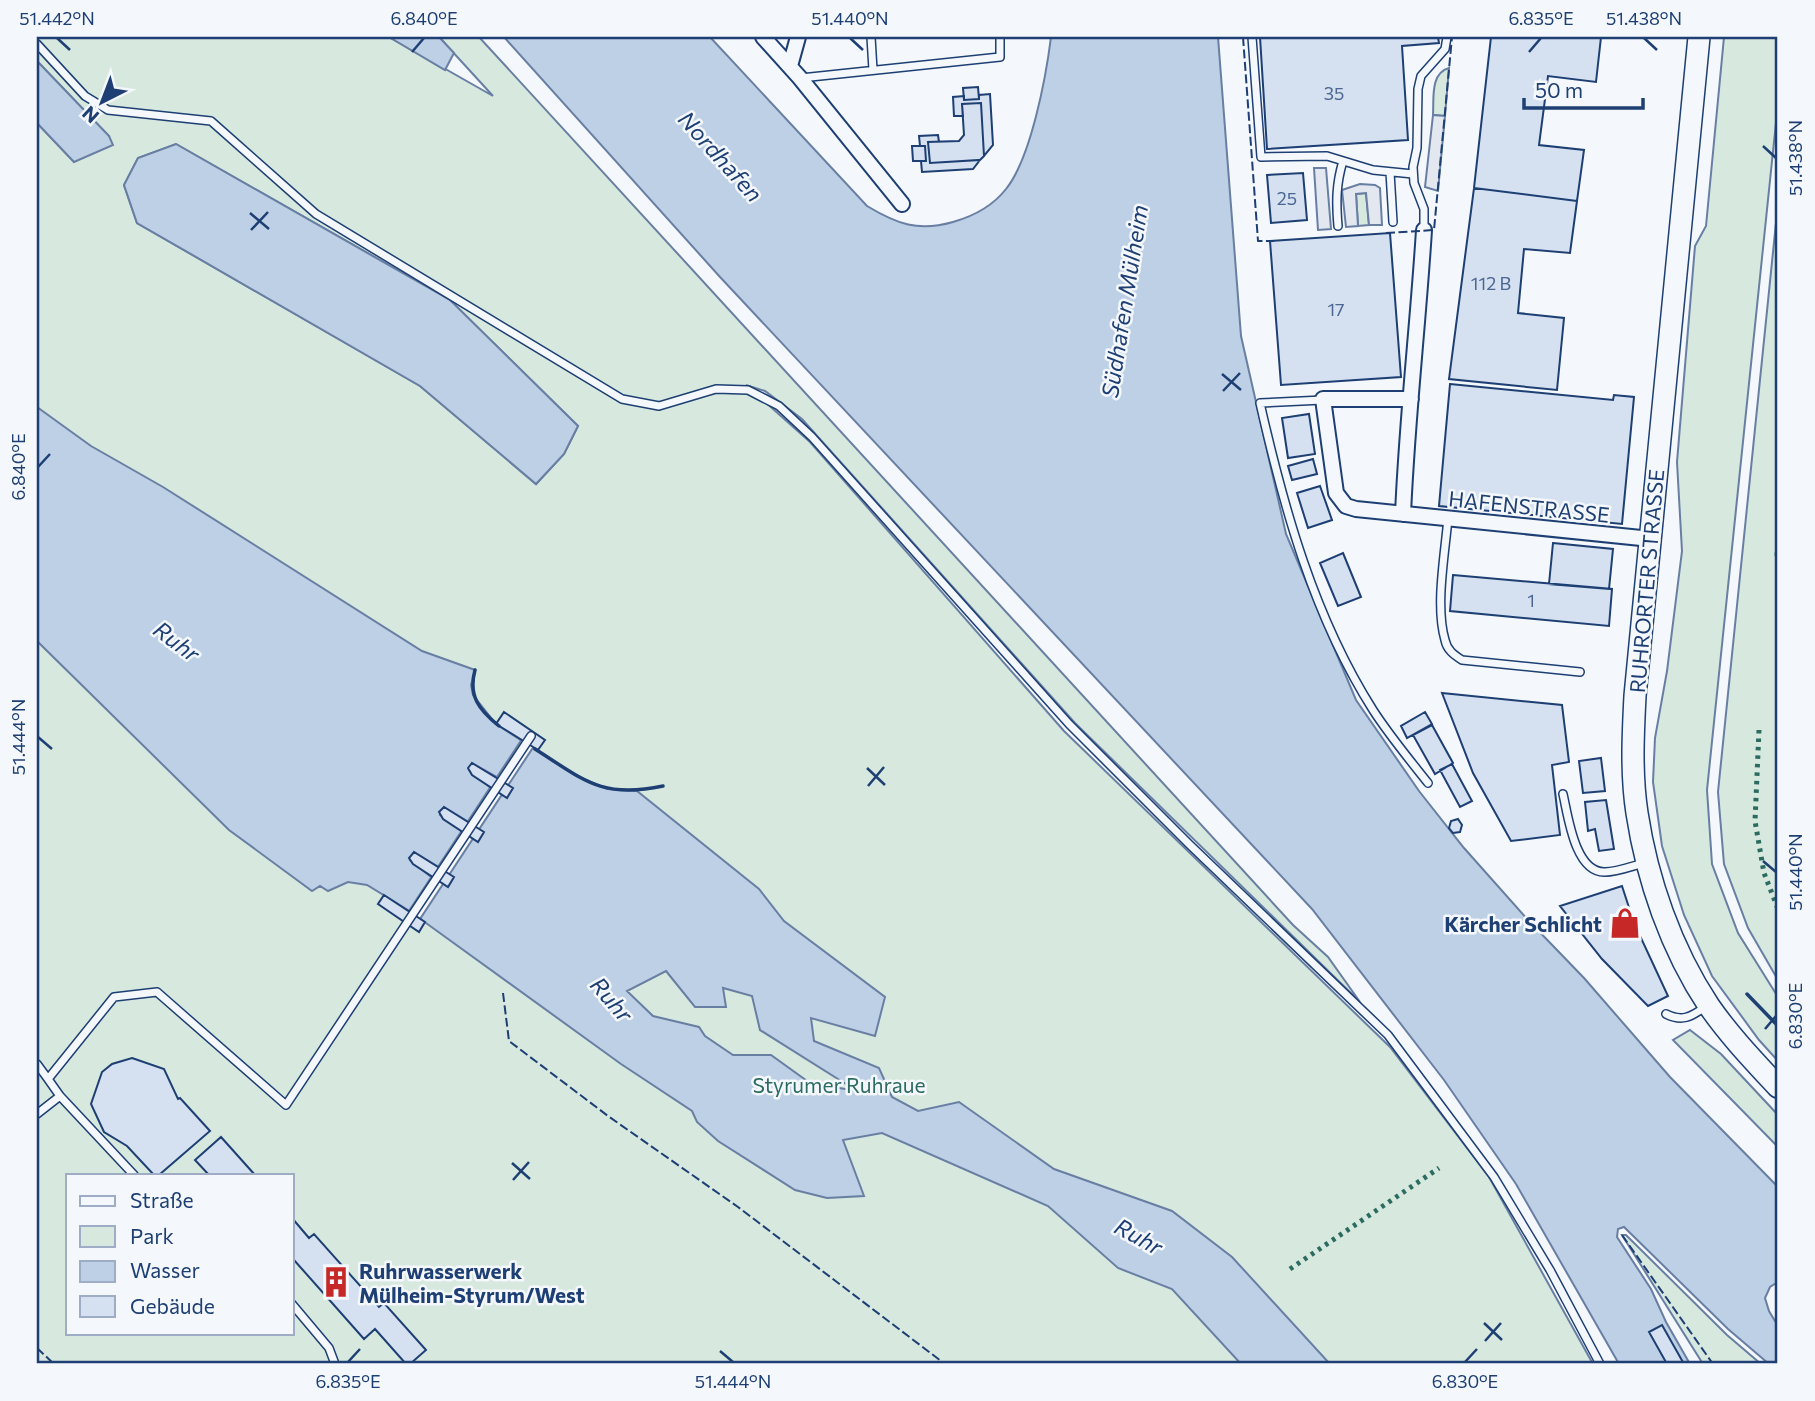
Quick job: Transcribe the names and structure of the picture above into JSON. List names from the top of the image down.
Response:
{
  "streets": {
    "main road": ["RUHRORTER STRASSE"],
    "street": ["HAFENSTRASSE"]
  },
  "crossings": [
    ["HAFENSTRASSE", "RUHRORTER STRASSE"]
  ],
  "water": ["Nordhafen", "Südhafen Mülheim", "Ruhr"],
  "parks": ["Styrumer Ruhraue"],
  "places": {
    "shop": ["Kärcher Schlicht"],
    "building": ["Ruhrwasserwerk Mülheim-Styrum/West"]
  },
  "house_numbers": [
    "35",
    "25",
    "112 B",
    "17",
    "1"
  ],
  "legend": [
    "Straße",
    "Park",
    "Wasser",
    "Gebäude"
  ],
  "scale_bar": "50 m",
  "north": "bottom left",
  "coordinates": [
    "51.442°N",
    "6.840°E",
    "51.440°N",
    "6.835°E",
    "51.438°N",
    "51.444°N",
    "6.830°E"
  ]
}
